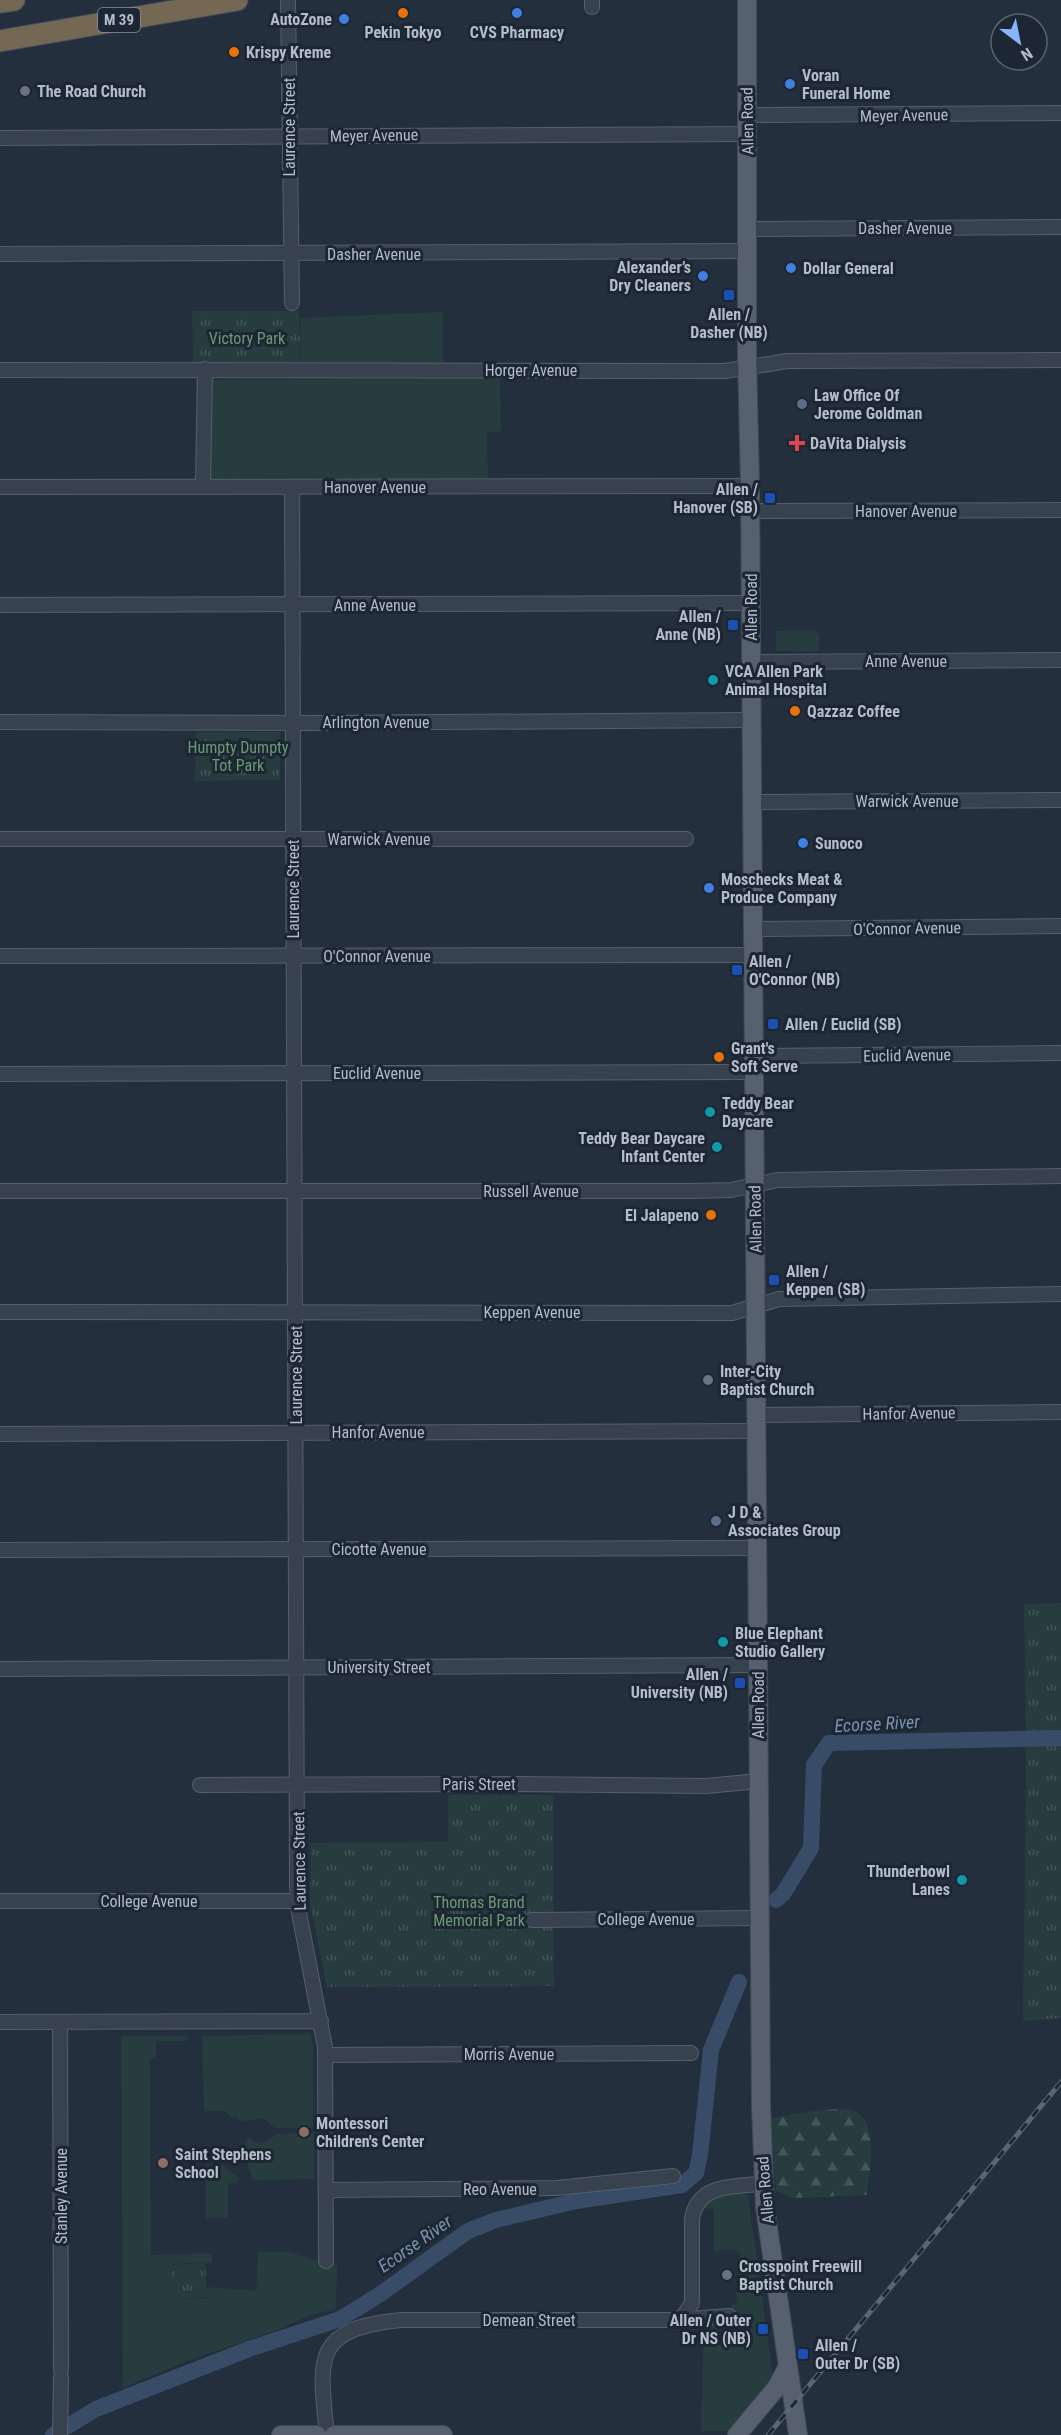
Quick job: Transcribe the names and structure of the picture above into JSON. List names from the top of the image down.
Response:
{
  "streets": {
    "highway": ["M 39"],
    "main road": ["Allen Road"],
    "street": [
      "Meyer Avenue",
      "Laurence Street",
      "Dasher Avenue",
      "Horger Avenue",
      "Hanover Avenue",
      "Anne Avenue",
      "Arlington Avenue",
      "Warwick Avenue",
      "O'Connor Avenue",
      "Euclid Avenue",
      "Russell Avenue",
      "Keppen Avenue",
      "Hanfor Avenue",
      "Cicotte Avenue",
      "University Street",
      "Paris Street",
      "College Avenue",
      "Morris Avenue",
      "Reo Avenue",
      "Stanley Avenue",
      "Demean Street"
    ]
  },
  "crossings": [
    ["Meyer Avenue", "Allen Road"],
    ["Meyer Avenue", "Laurence Street"],
    ["Allen Road", "Dasher Avenue"],
    ["Allen Road", "Horger Avenue"],
    ["Allen Road", "Hanover Avenue"],
    ["Allen Road", "Anne Avenue"],
    ["Allen Road", "Arlington Avenue"],
    ["Allen Road", "Warwick Avenue"],
    ["Allen Road", "O'Connor Avenue"],
    ["Allen Road", "Euclid Avenue"],
    ["Allen Road", "Russell Avenue"],
    ["Allen Road", "Keppen Avenue"],
    ["Allen Road", "Hanfor Avenue"],
    ["Allen Road", "Cicotte Avenue"],
    ["Allen Road", "University Street"],
    ["Allen Road", "Paris Street"],
    ["Allen Road", "College Avenue"],
    ["Laurence Street", "Dasher Avenue"],
    ["Laurence Street", "Hanover Avenue"],
    ["Laurence Street", "Anne Avenue"],
    ["Laurence Street", "Arlington Avenue"],
    ["Laurence Street", "Warwick Avenue"],
    ["Laurence Street", "O'Connor Avenue"],
    ["Laurence Street", "Euclid Avenue"],
    ["Laurence Street", "Russell Avenue"],
    ["Laurence Street", "Keppen Avenue"],
    ["Laurence Street", "Hanfor Avenue"],
    ["Laurence Street", "Cicotte Avenue"],
    ["Laurence Street", "University Street"],
    ["Laurence Street", "Paris Street"],
    ["Laurence Street", "College Avenue"],
    ["Laurence Street", "Morris Avenue"],
    ["Laurence Street", "Reo Avenue"]
  ],
  "water": ["Ecorse River"],
  "parks": ["Victory Park", "Humpty Dumpty Tot Park", "Thomas Brand Memorial Park"],
  "places": {
    "other": [
      "Pekin Tokyo",
      "CVS Pharmacy",
      "AutoZone",
      "Krispy Kreme",
      "Voran Funeral Home",
      "The Road Church",
      "Dollar General",
      "Alexander’s Dry Cleaners",
      "Law Office Of Jerome Goldman",
      "VCA Allen Park Animal Hospital",
      "Qazzaz Coffee",
      "Sunoco",
      "Moschecks Meat & Produce Company",
      "Grant's Soft Serve",
      "Teddy Bear Daycare",
      "Teddy Bear Daycare Infant Center",
      "El Jalapeno",
      "Inter-City Baptist Church",
      "J D & Associates Group",
      "Blue Elephant Studio Gallery",
      "Thunderbowl Lanes",
      "Montessori Children's Center",
      "Saint Stephens School",
      "Crosspoint Freewill Baptist Church"
    ],
    "transit": [
      "Allen / Dasher (NB)",
      "Allen / Hanover (SB)",
      "Allen / Anne (NB)",
      "Allen / O'Connor (NB)",
      "Allen / Euclid (SB)",
      "Allen / Keppen (SB)",
      "Allen / University (NB)",
      "Allen / Outer Dr NS (NB)",
      "Allen / Outer Dr (SB)"
    ],
    "health": ["DaVita Dialysis"]
  },
  "north": "bottom right"
}
